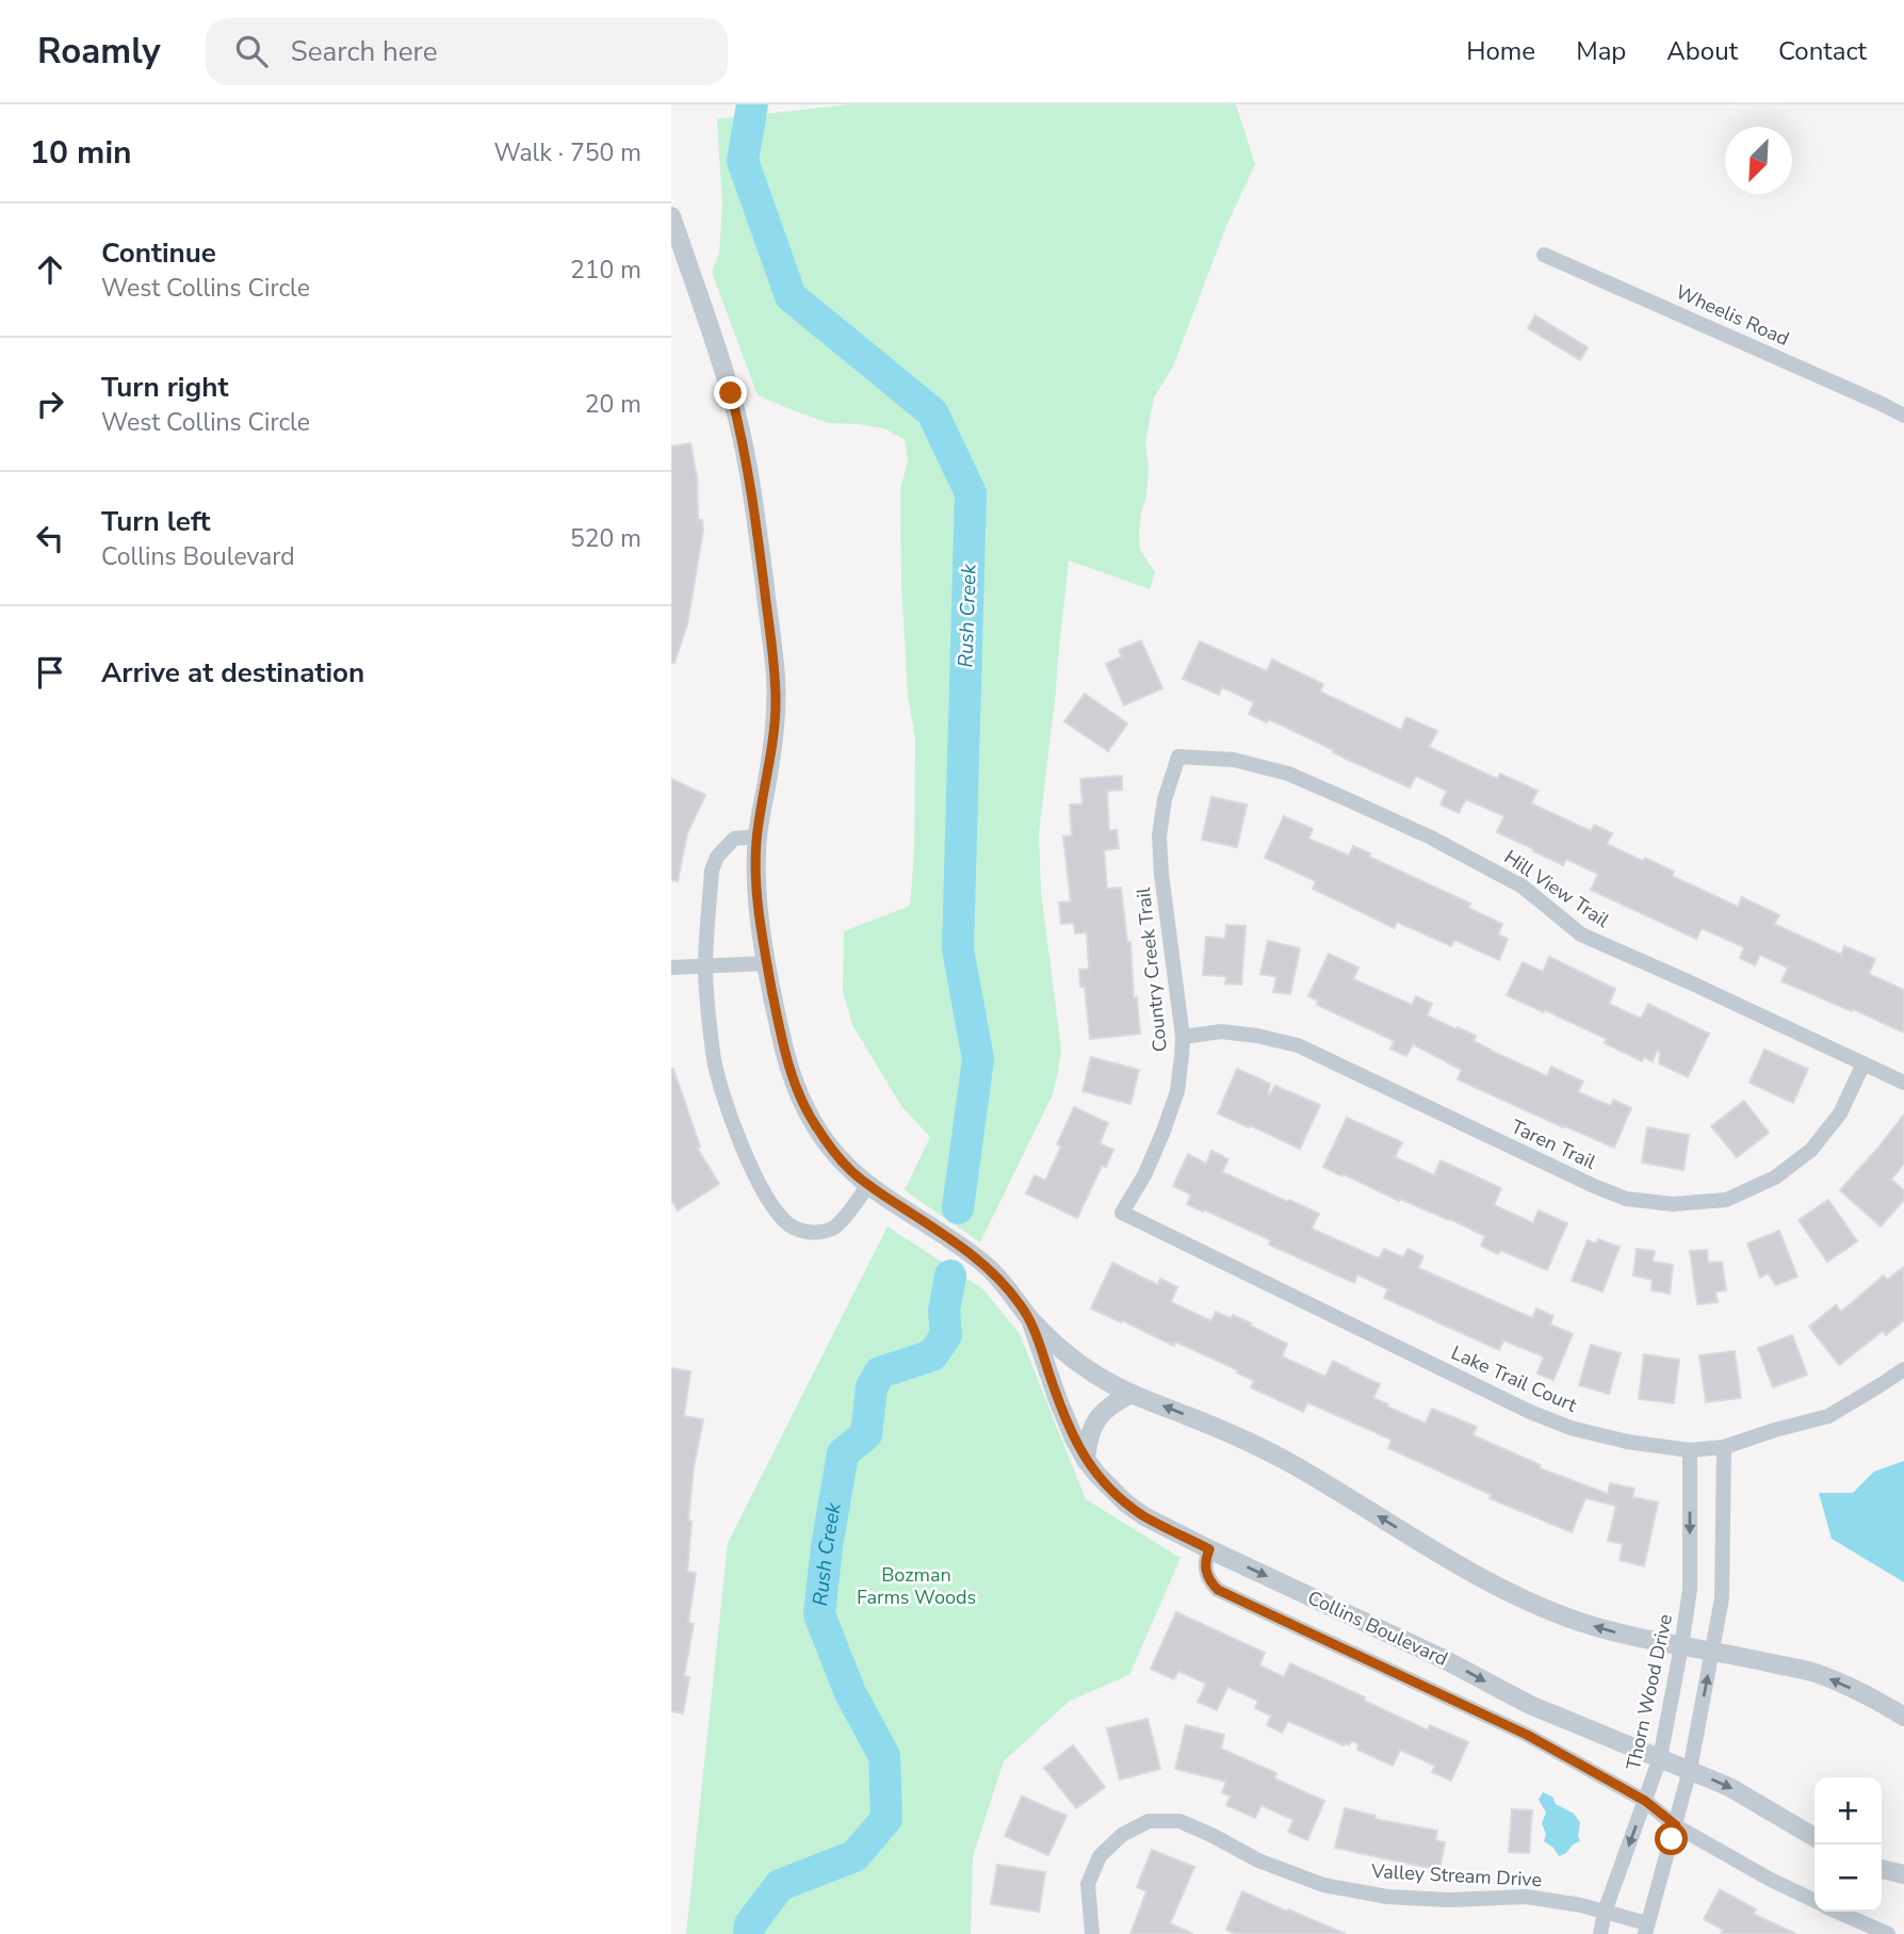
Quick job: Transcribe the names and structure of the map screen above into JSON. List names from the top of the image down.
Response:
{
  "streets": {
    "street": [
      "Wheelis Road",
      "Hill View Trail",
      "Country Creek Trail",
      "Taren Trail",
      "Lake Trail Court",
      "Collins Boulevard",
      "Thorn Wood Drive",
      "Valley Stream Drive"
    ]
  },
  "crossings": [
    ["Hill View Trail", "Country Creek Trail"],
    ["Hill View Trail", "Taren Trail"],
    ["Country Creek Trail", "Taren Trail"],
    ["Country Creek Trail", "Lake Trail Court"],
    ["Lake Trail Court", "Thorn Wood Drive"],
    ["Collins Boulevard", "Thorn Wood Drive"],
    ["Thorn Wood Drive", "Valley Stream Drive"]
  ],
  "water": ["Rush Creek"],
  "parks": ["Bozman Farms Woods"],
  "north": "bottom left",
  "page": {
    "header": "Roamly",
    "search": "Search here",
    "nav": [
      "Home",
      "Map",
      "About",
      "Contact"
    ],
    "heading": ["10 min", "Walk · 750 m"],
    "list": [
      ["Continue", "West Collins Circle", "210 m"],
      ["Turn right", "West Collins Circle", "20 m"],
      ["Turn left", "Collins Boulevard", "520 m"],
      "Arrive at destination"
    ],
    "map_buttons": ["+", "−"]
  }
}
